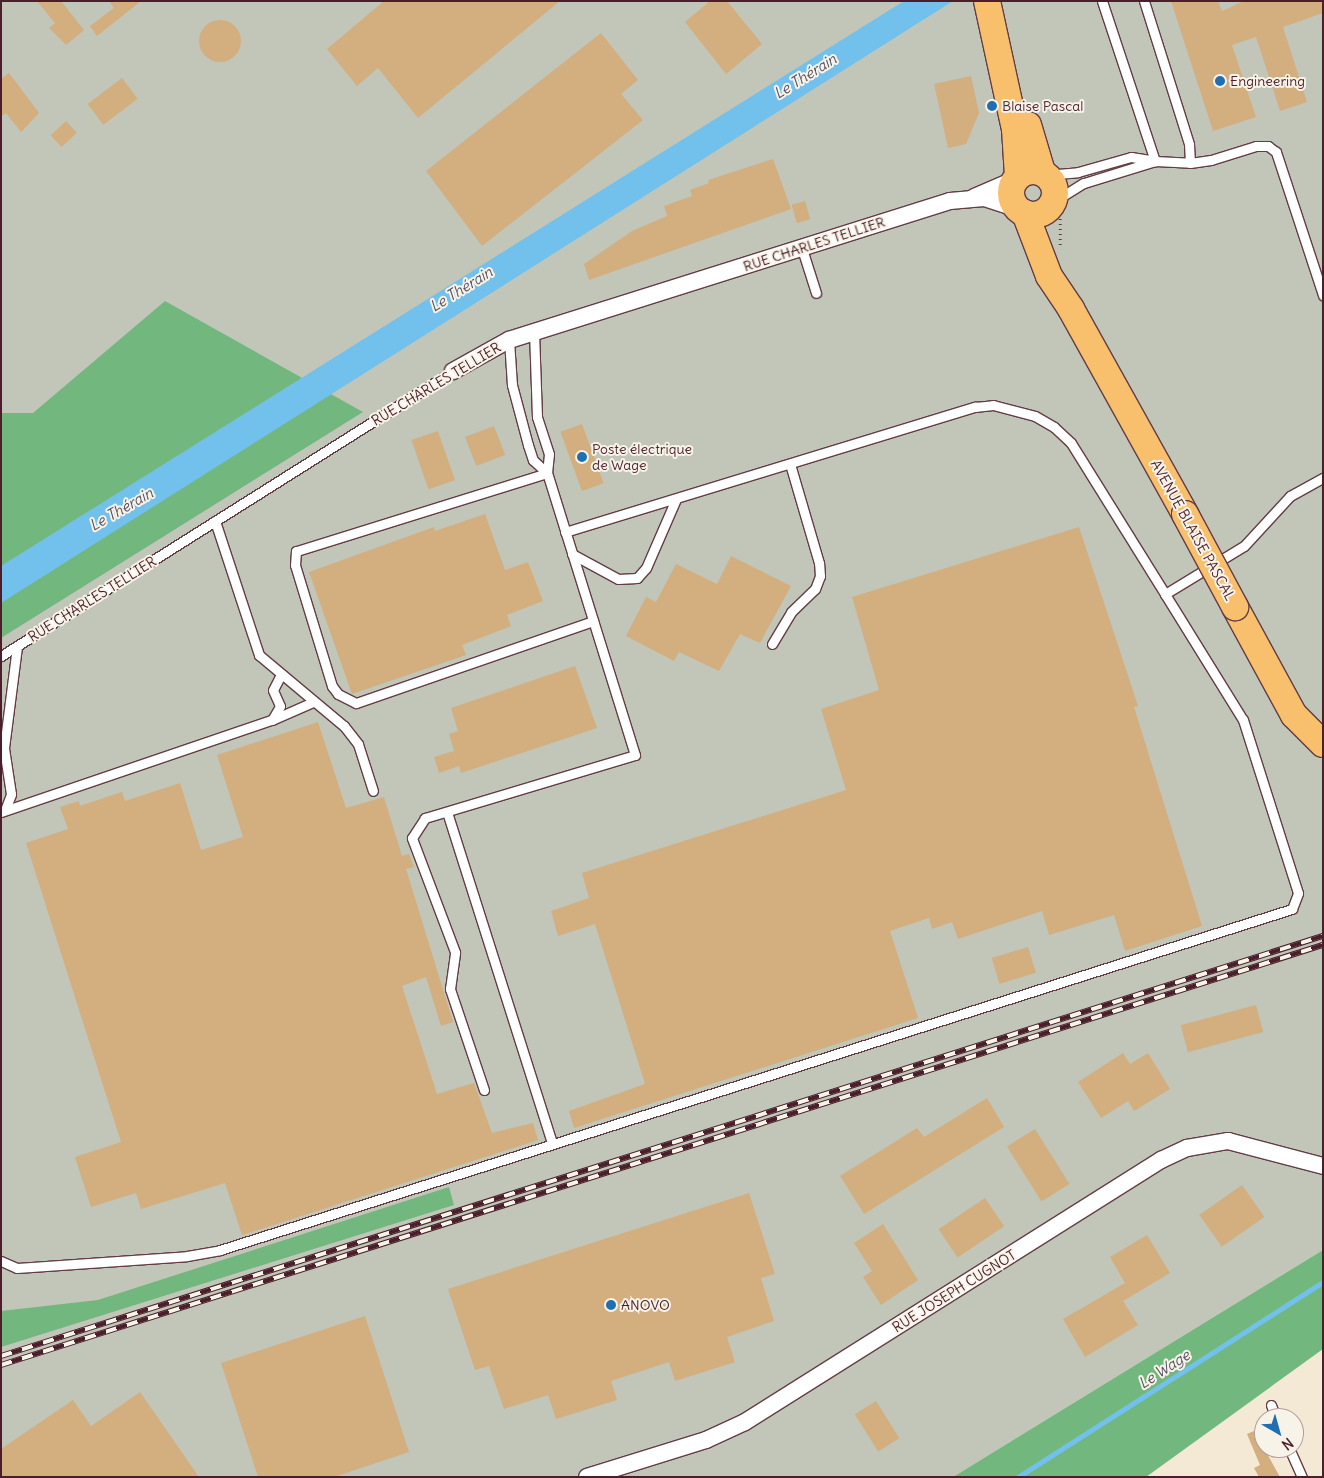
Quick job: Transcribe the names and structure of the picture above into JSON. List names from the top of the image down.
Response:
{
  "streets": {
    "main road": ["AVENUE BLAISE PASCAL"],
    "street": ["RUE CHARLES TELLIER", "RUE JOSEPH CUGNOT"]
  },
  "crossings": [
    ["RUE CHARLES TELLIER", "AVENUE BLAISE PASCAL"]
  ],
  "water": ["Le Thérain", "Le Wage"],
  "places": [
    "Engineering",
    "Blaise Pascal",
    "Poste électrique de Wage",
    "ANOVO"
  ],
  "north": "bottom right"
}
